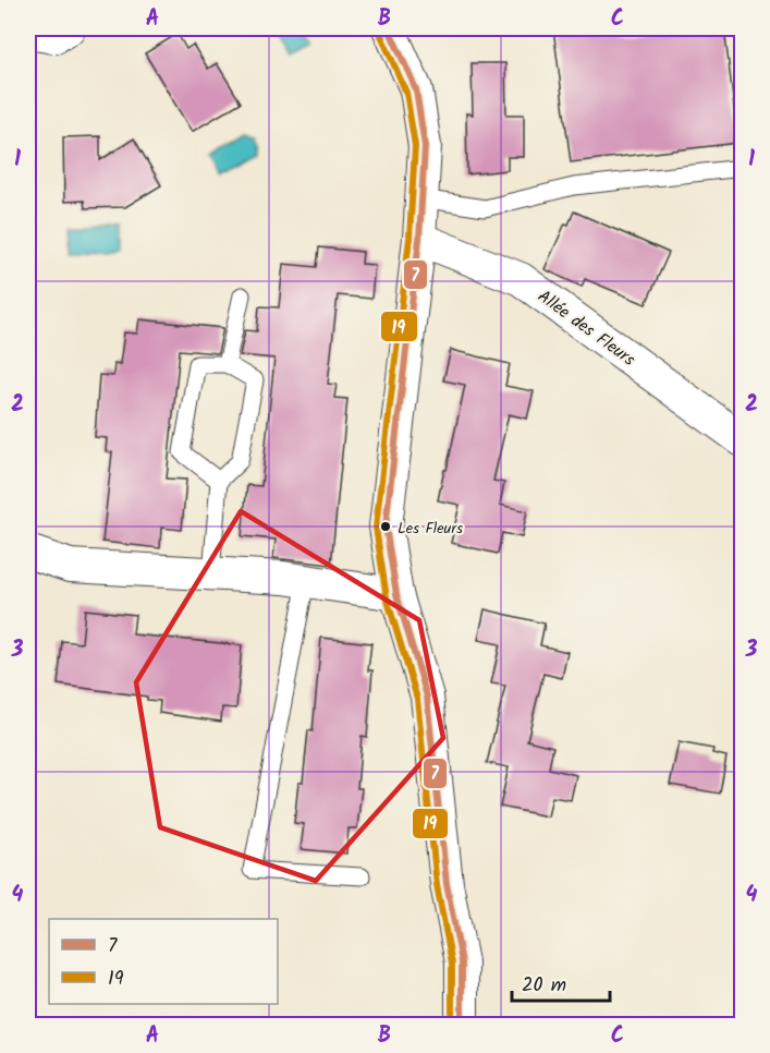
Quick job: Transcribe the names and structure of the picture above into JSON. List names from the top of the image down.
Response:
{
  "streets": {
    "street": ["Allée des Fleurs"]
  },
  "places": ["Les Fleurs"],
  "lines": ["transit line 7", "transit line 19"],
  "legend": ["7", "19"],
  "scale_bar": "20 m",
  "grid": {
    "columns": ["A", "B", "C"],
    "rows": [
      "1",
      "2",
      "3",
      "4"
    ]
  }
}
